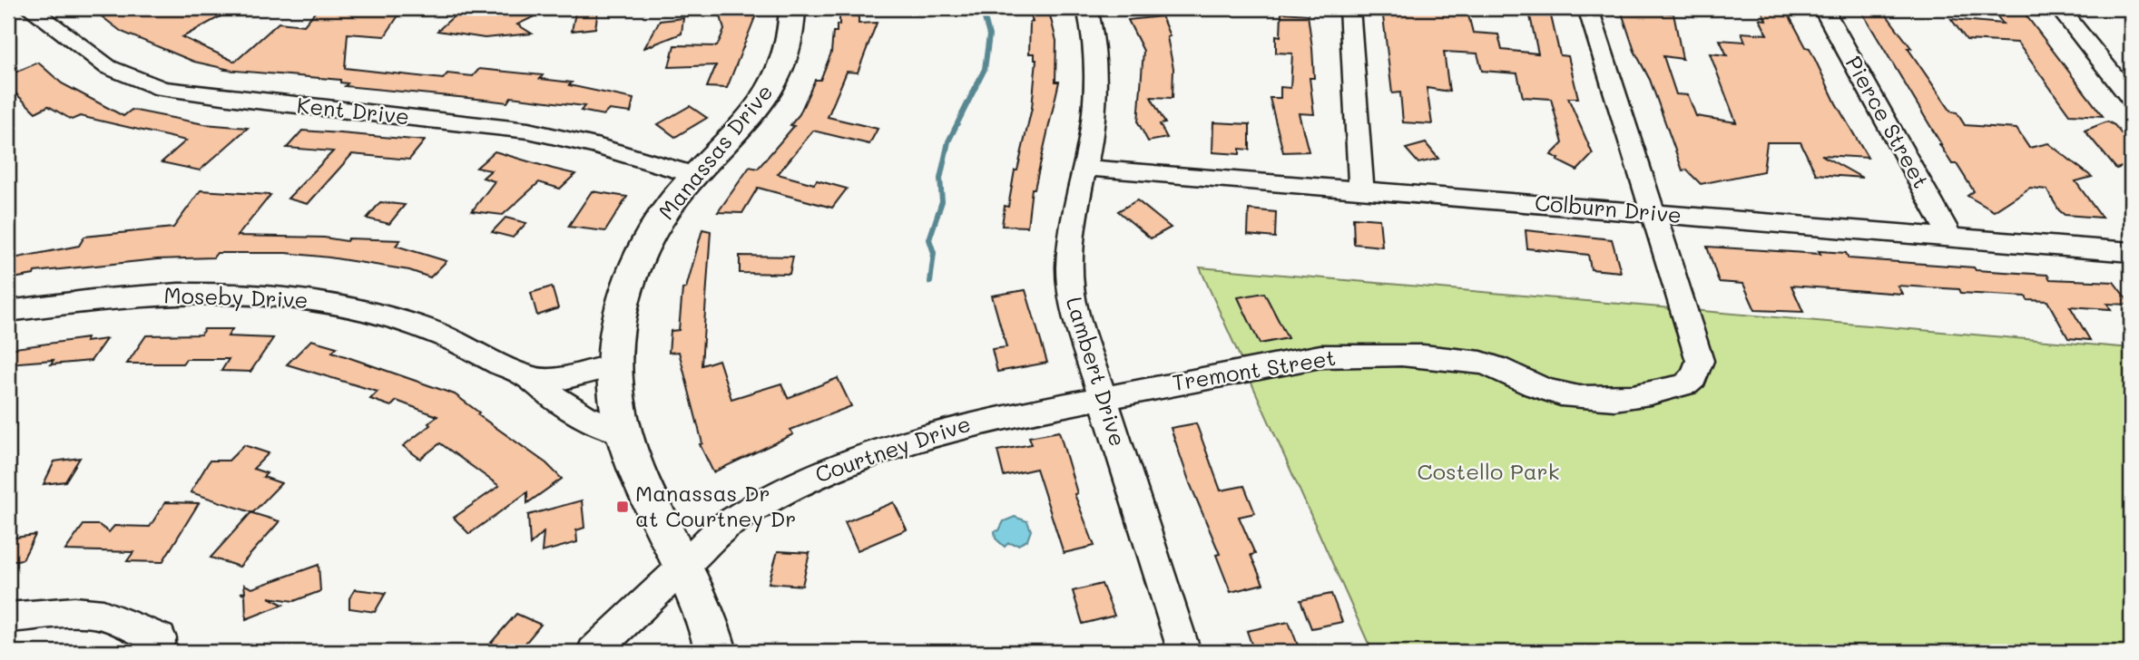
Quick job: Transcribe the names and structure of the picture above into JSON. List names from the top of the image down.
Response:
{
  "streets": {
    "main road": ["Manassas Drive"],
    "street": [
      "Kent Drive",
      "Pierce Street",
      "Colburn Drive",
      "Moseby Drive",
      "Tremont Street",
      "Lambert Drive",
      "Courtney Drive"
    ]
  },
  "crossings": [
    ["Kent Drive", "Manassas Drive"],
    ["Pierce Street", "Colburn Drive"],
    ["Manassas Drive", "Moseby Drive"],
    ["Manassas Drive", "Courtney Drive"],
    ["Colburn Drive", "Tremont Street"],
    ["Colburn Drive", "Lambert Drive"],
    ["Tremont Street", "Lambert Drive"],
    ["Tremont Street", "Courtney Drive"],
    ["Lambert Drive", "Courtney Drive"]
  ],
  "parks": ["Costello Park"],
  "places": {
    "transit": ["Manassas Dr at Courtney Dr"]
  }
}
